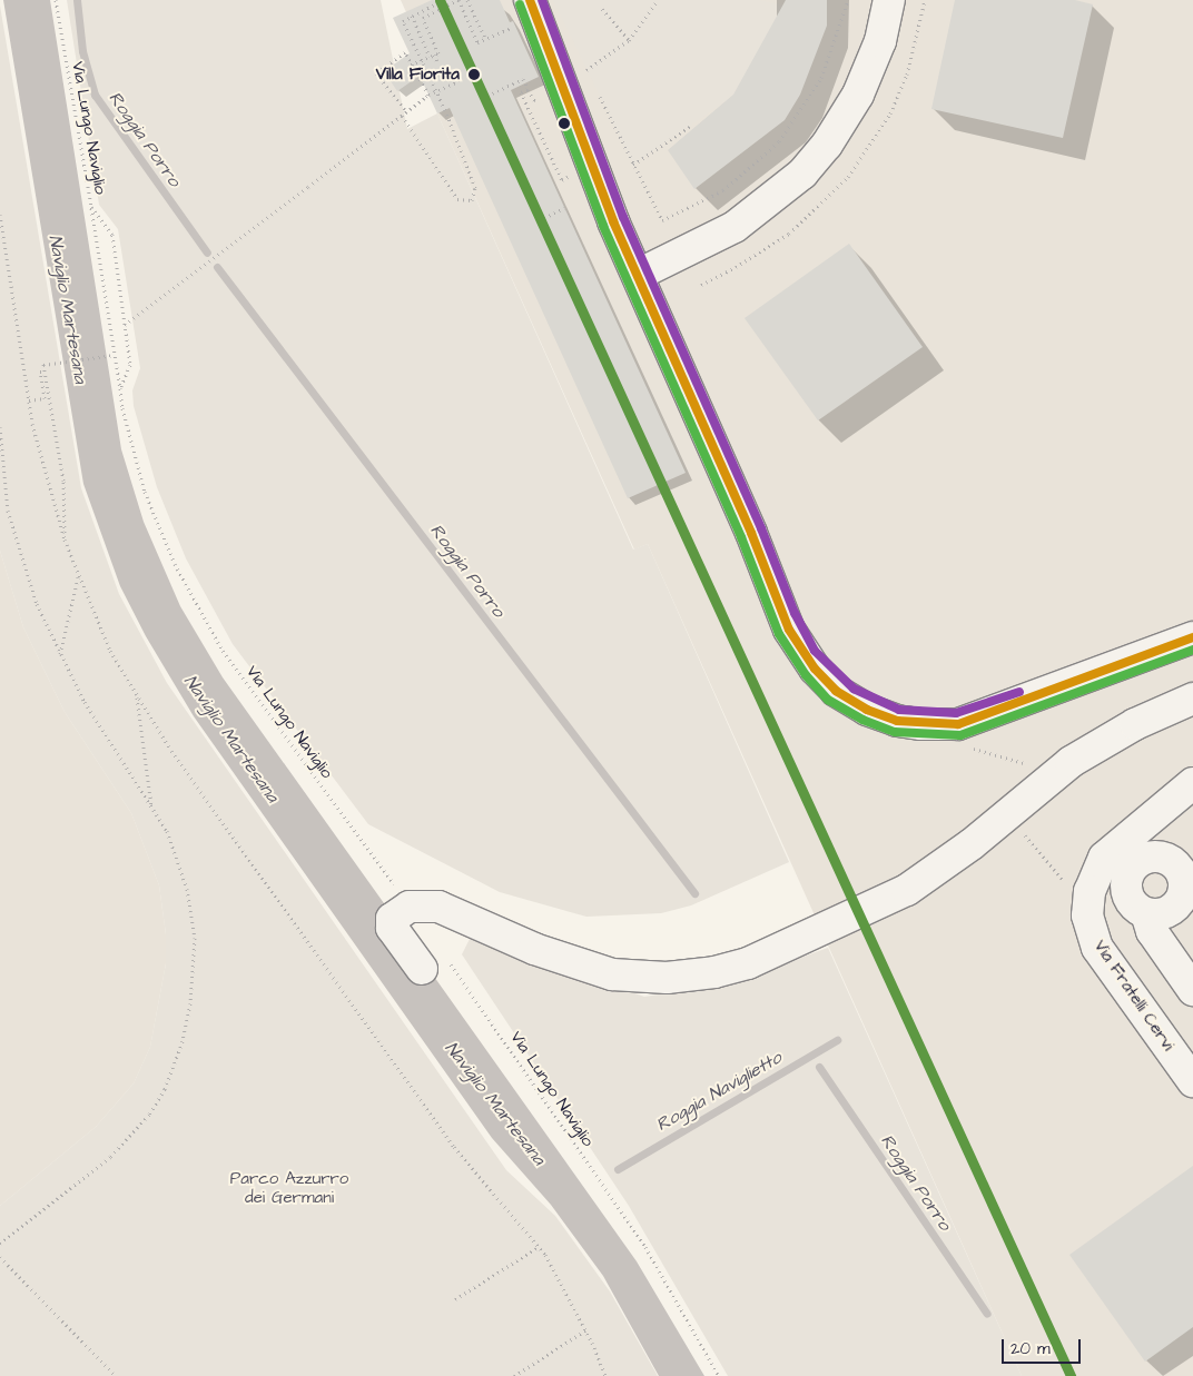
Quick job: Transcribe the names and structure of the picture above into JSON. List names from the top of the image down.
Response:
{
  "streets": {
    "street": ["Via Fratelli Cervi"],
    "path": ["Via Lungo Naviglio"]
  },
  "water": ["Roggia Porro", "Naviglio Martesana", "Roggia Naviglietto"],
  "parks": ["Parco Azzurro dei Germani"],
  "places": ["Villa Fiorita"],
  "scale_bar": "20 m"
}
